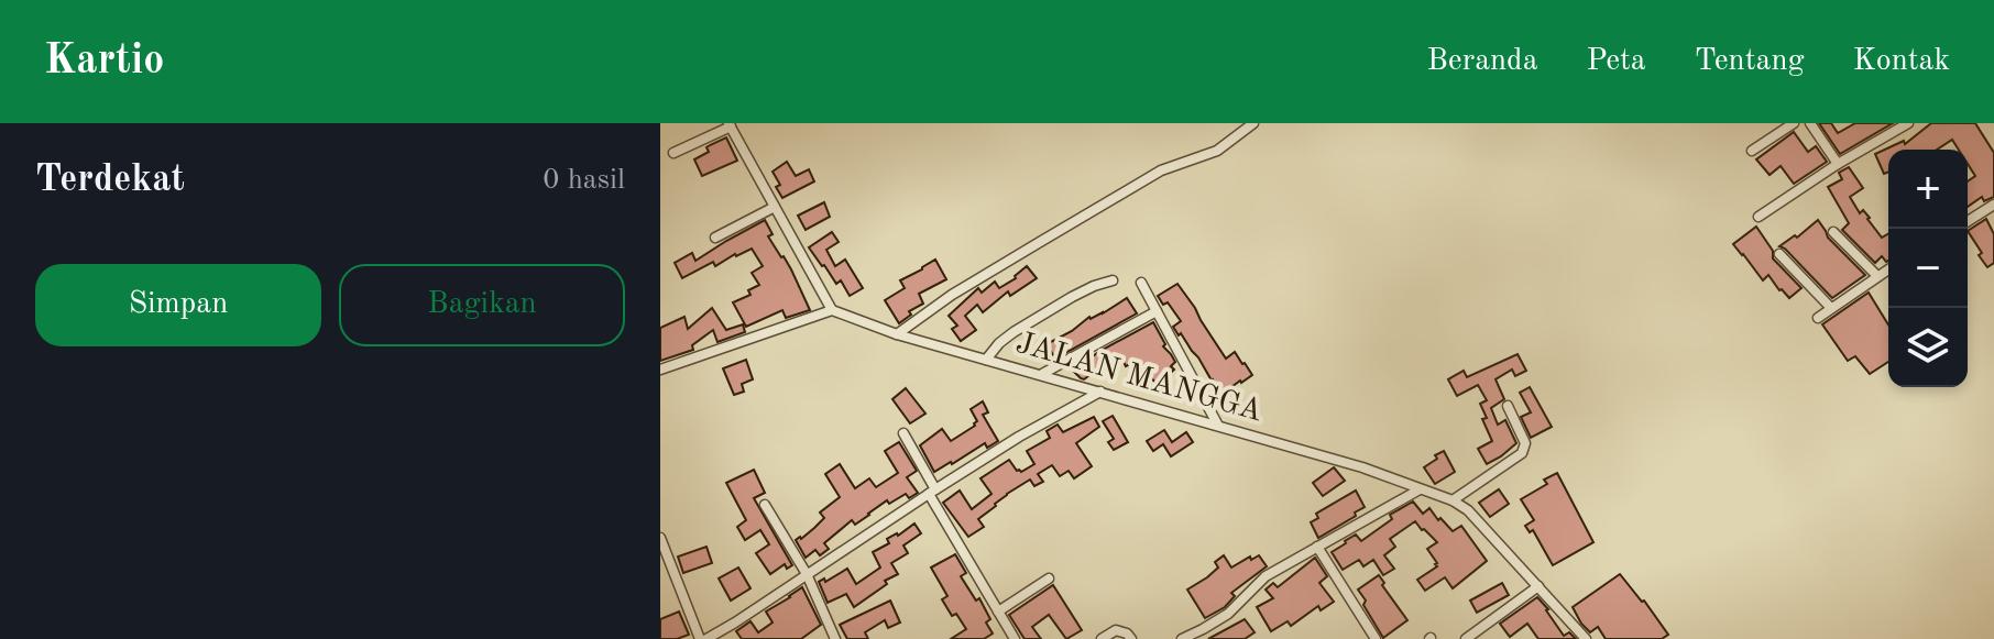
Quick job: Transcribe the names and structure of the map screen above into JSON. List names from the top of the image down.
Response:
{
  "streets": {
    "street": ["JALAN MANGGA"]
  },
  "page": {
    "header": "Kartio",
    "nav": [
      "Beranda",
      "Peta",
      "Tentang",
      "Kontak"
    ],
    "heading": ["Terdekat", "0 hasil"],
    "map_buttons": ["+", "−"],
    "buttons": ["Simpan", "Bagikan"]
  }
}
